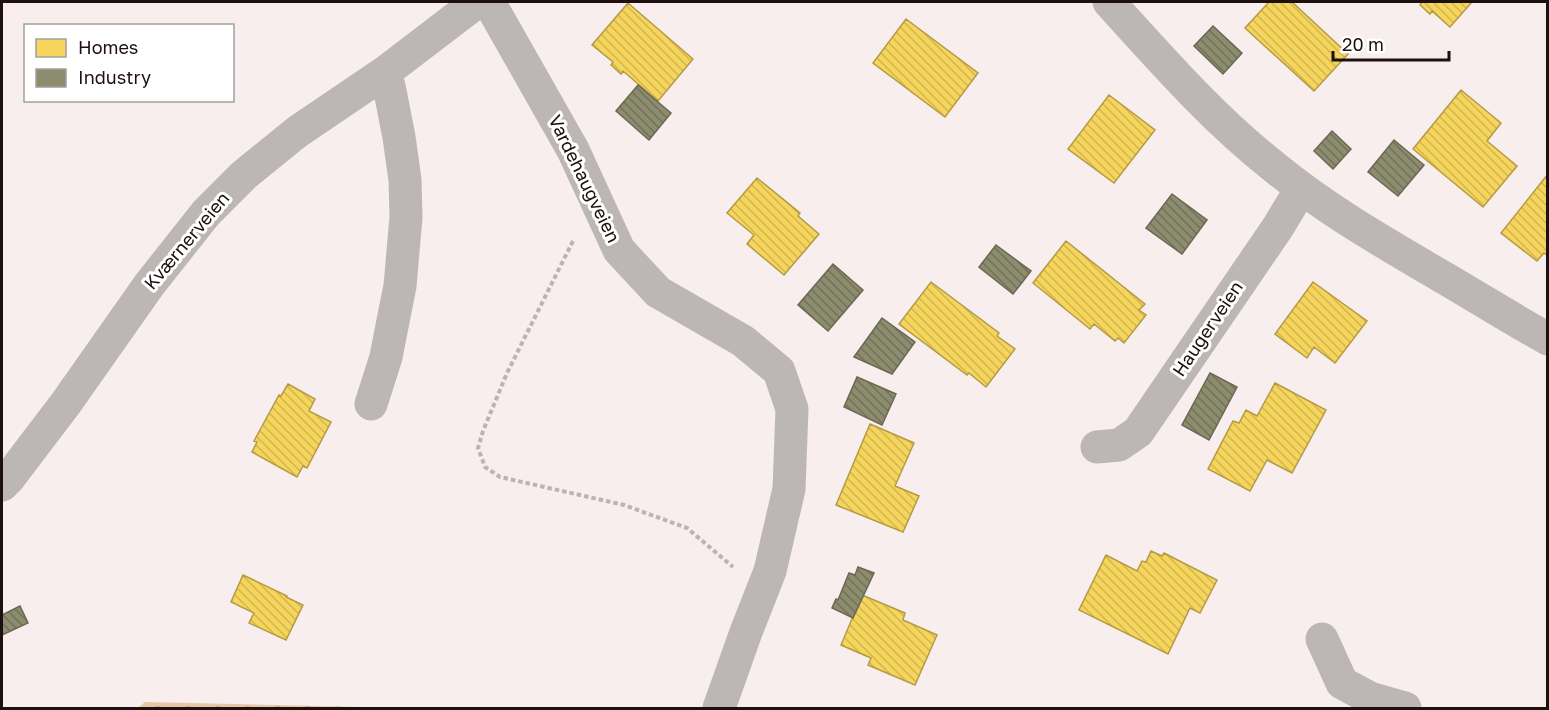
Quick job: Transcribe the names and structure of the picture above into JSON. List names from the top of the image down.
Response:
{
  "streets": {
    "street": ["Vardehaugveien", "Kværnerveien", "Haugerveien"]
  },
  "legend": ["Homes", "Industry"],
  "scale_bar": "20 m"
}
